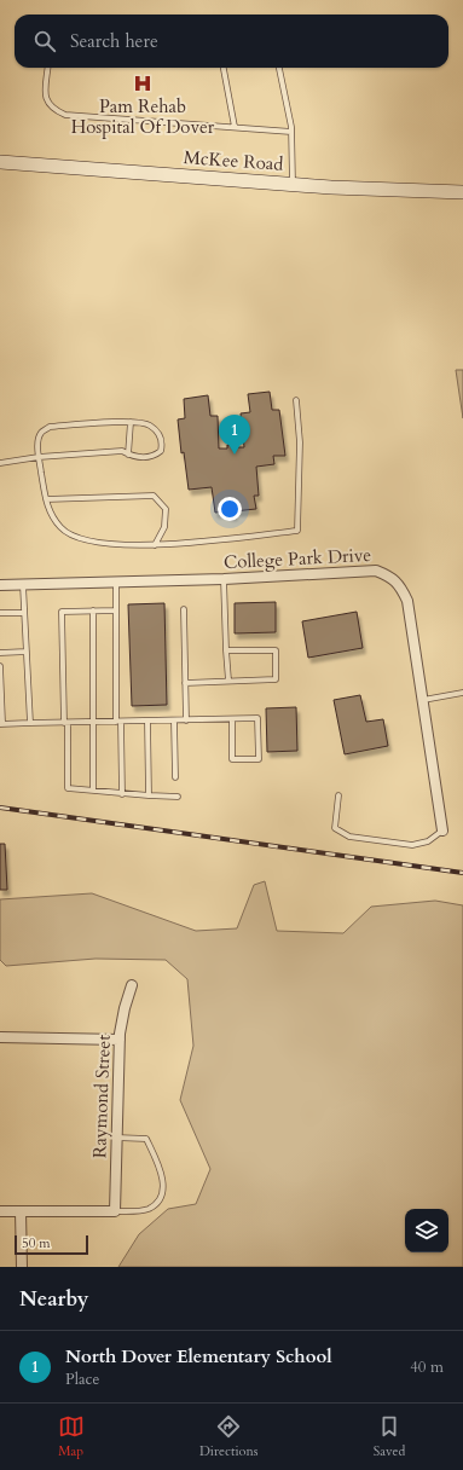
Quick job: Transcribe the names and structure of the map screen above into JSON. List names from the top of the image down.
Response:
{
  "streets": {
    "main road": ["McKee Road"],
    "street": ["College Park Drive", "Raymond Street"]
  },
  "places": {
    "hospital": ["Pam Rehab Hospital Of Dover"]
  },
  "scale_bar": "50 m",
  "page": {
    "search": "Search here",
    "pins": "1",
    "scale": "50 m",
    "heading": "Nearby",
    "list": [
      {
        "mark": "1",
        "name": "North Dover Elementary School",
        "note": "Place",
        "value": "40 m"
      }
    ],
    "nav": ["Map", "Directions", "Saved"]
  }
}
